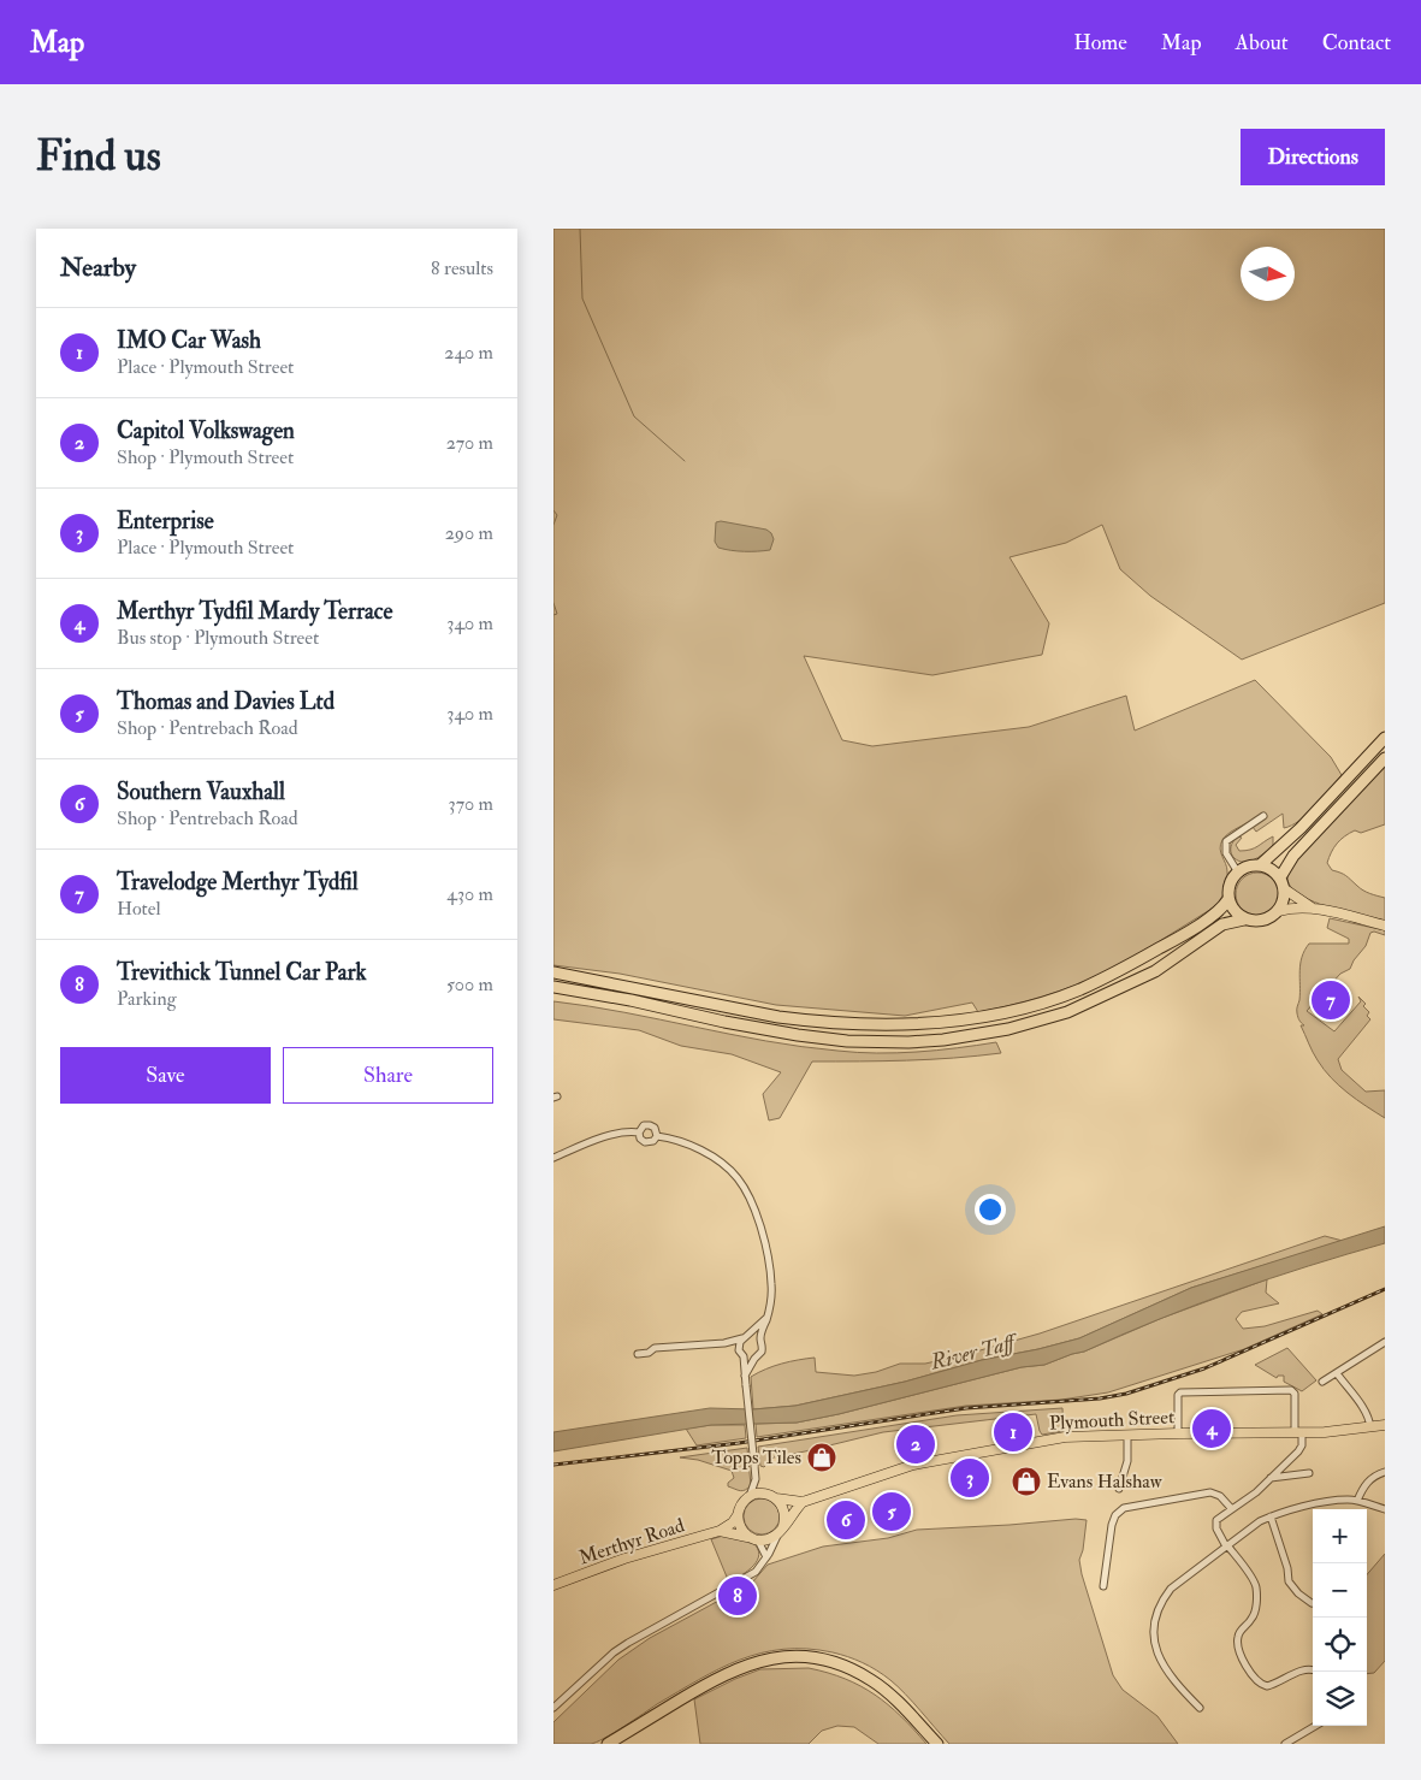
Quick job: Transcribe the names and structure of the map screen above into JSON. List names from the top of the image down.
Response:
{
  "streets": {
    "main road": ["Plymouth Street", "Merthyr Road"]
  },
  "water": ["River Taff"],
  "places": {
    "shop": ["Topps Tiles", "Evans Halshaw"]
  },
  "north": "right",
  "page": {
    "header": "Map",
    "nav": [
      "Home",
      "Map",
      "About",
      "Contact"
    ],
    "buttons": [
      "Directions",
      ["Save", "Share"]
    ],
    "title": "Find us",
    "heading": ["Nearby", "8 results"],
    "list": [
      {
        "mark": "1",
        "name": "IMO Car Wash",
        "note": "Place · Plymouth Street",
        "value": "240 m"
      },
      {
        "mark": "2",
        "name": "Capitol Volkswagen",
        "note": "Shop · Plymouth Street",
        "value": "270 m"
      },
      {
        "mark": "3",
        "name": "Enterprise",
        "note": "Place · Plymouth Street",
        "value": "290 m"
      },
      {
        "mark": "4",
        "name": "Merthyr Tydfil Mardy Terrace",
        "note": "Bus stop · Plymouth Street",
        "value": "340 m"
      },
      {
        "mark": "5",
        "name": "Thomas and Davies Ltd",
        "note": "Shop · Pentrebach Road",
        "value": "340 m"
      },
      {
        "mark": "6",
        "name": "Southern Vauxhall",
        "note": "Shop · Pentrebach Road",
        "value": "370 m"
      },
      {
        "mark": "7",
        "name": "Travelodge Merthyr Tydfil",
        "note": "Hotel",
        "value": "430 m"
      },
      {
        "mark": "8",
        "name": "Trevithick Tunnel Car Park",
        "note": "Parking",
        "value": "500 m"
      }
    ],
    "pins": [
      "7",
      "4",
      "1",
      "2",
      "3",
      "5",
      "6",
      "8"
    ],
    "map_buttons": ["+", "−"]
  }
}
